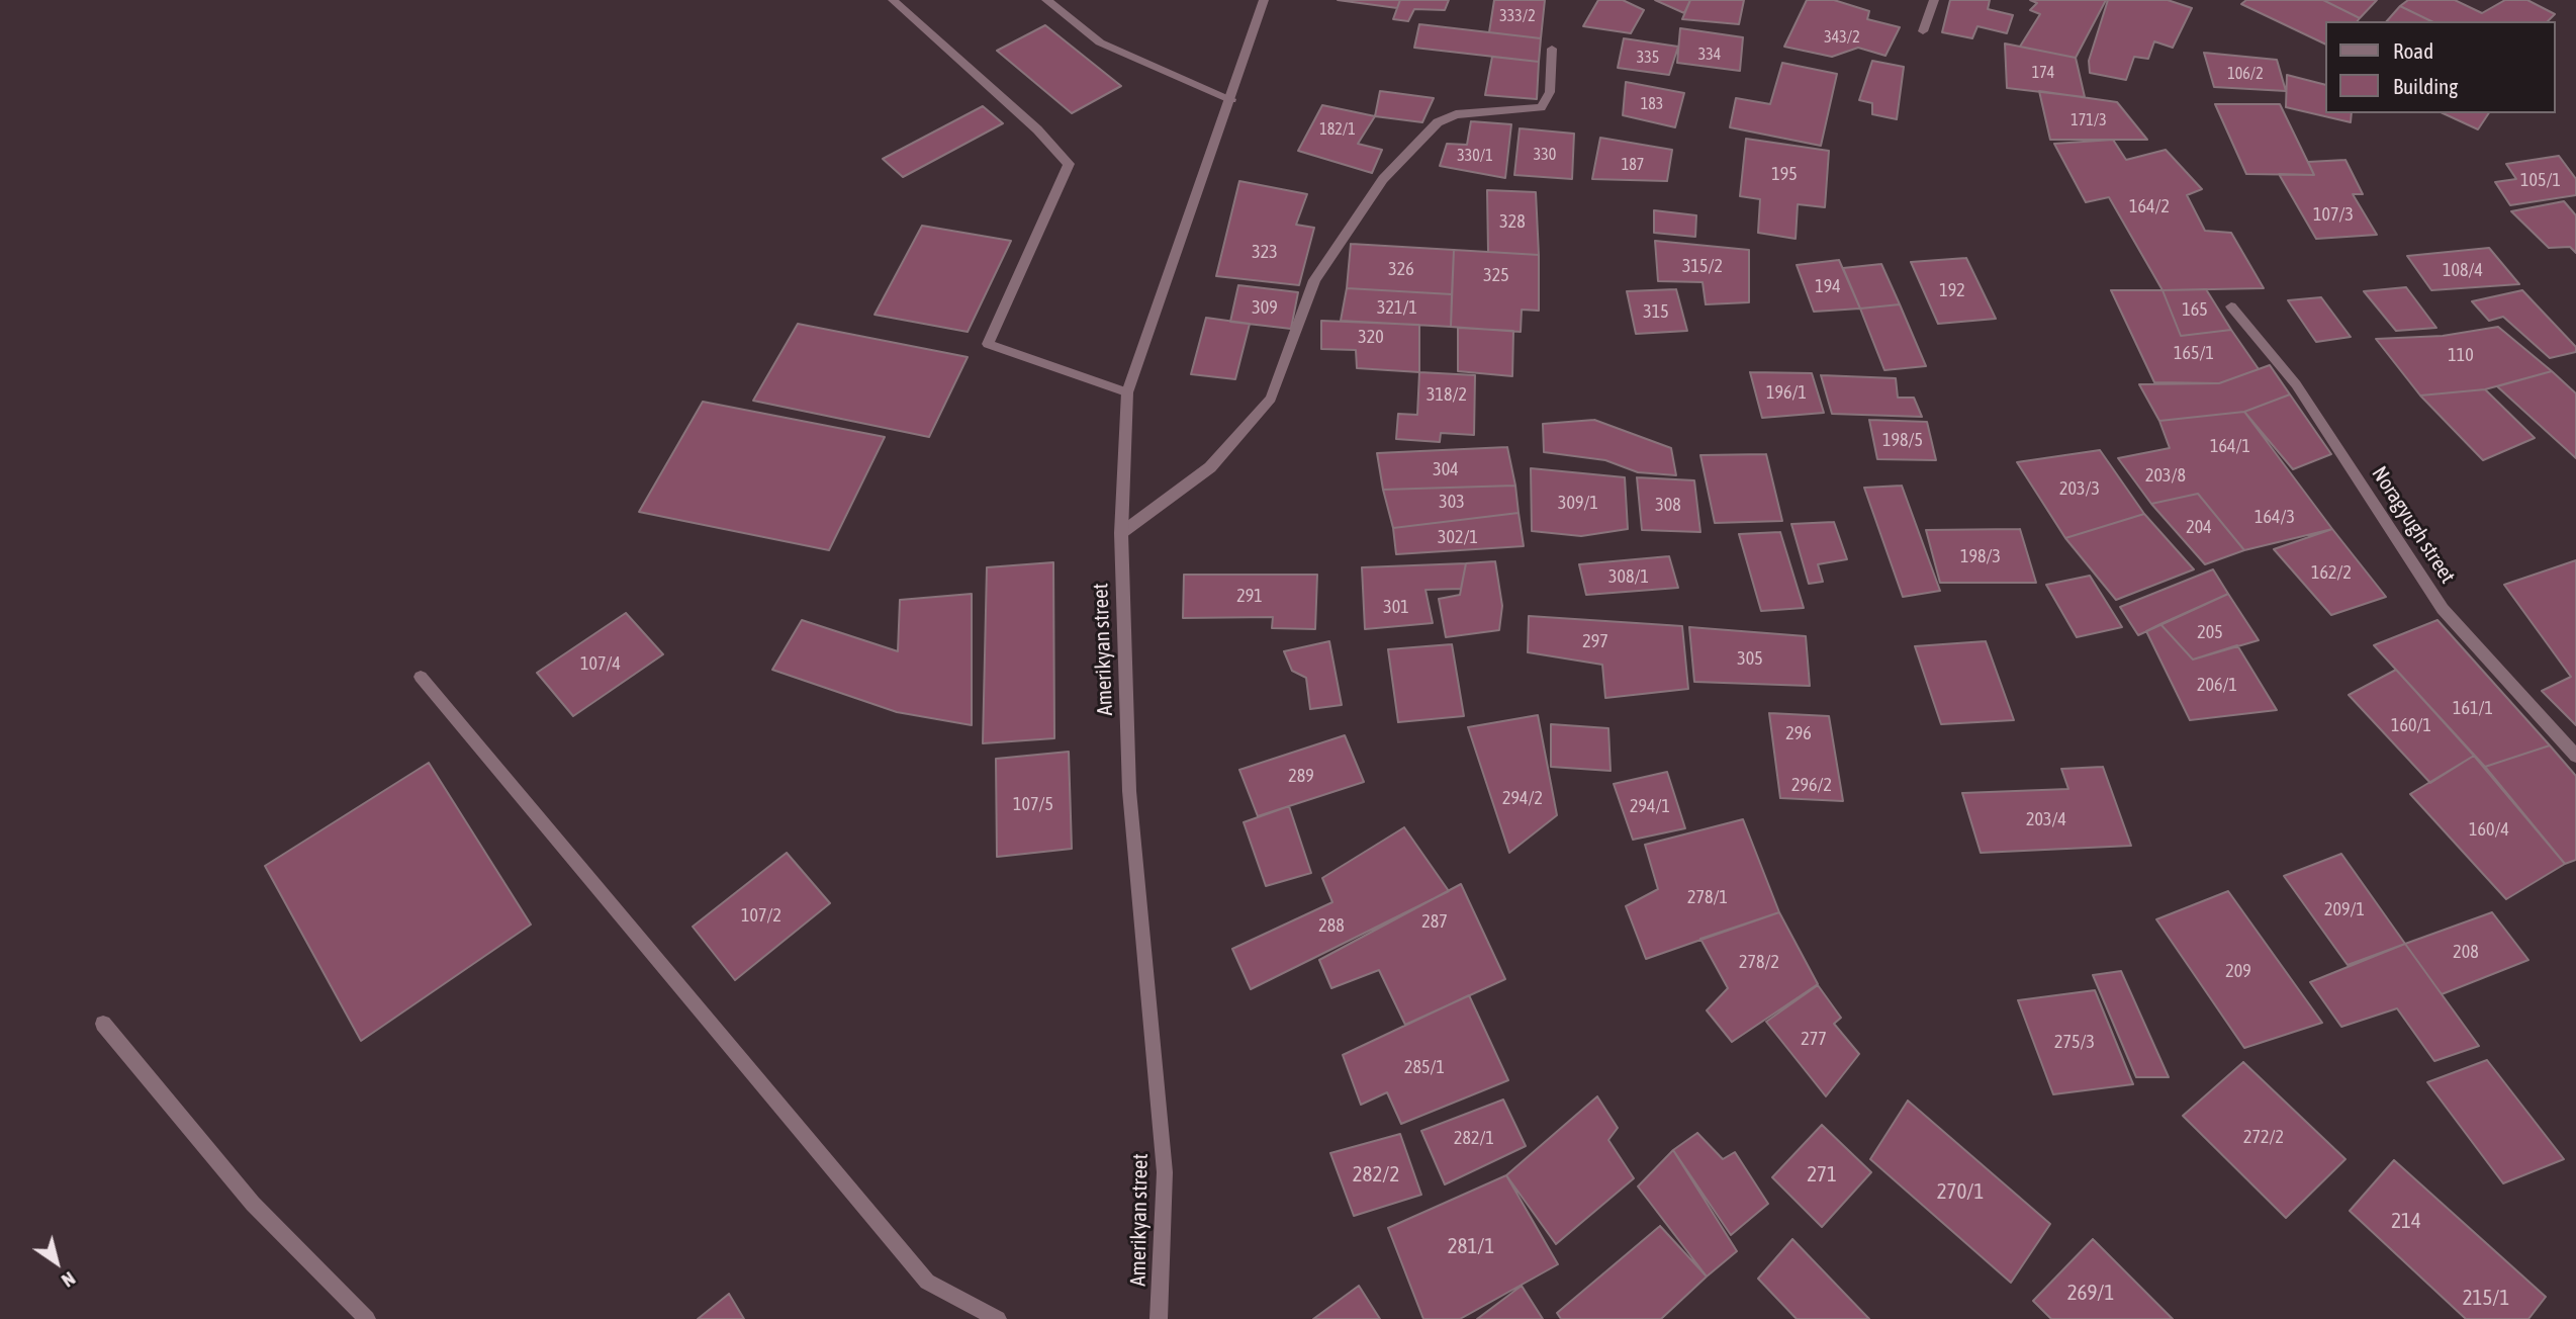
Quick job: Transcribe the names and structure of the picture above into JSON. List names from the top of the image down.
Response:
{
  "streets": {
    "street": ["Noragyugh street", "Amerikyan street"]
  },
  "house_numbers": [
    "333/2",
    "343/2",
    "334",
    "335",
    "174",
    "106/2",
    "183",
    "171/3",
    "182/1",
    "330",
    "330/1",
    "187",
    "195",
    "105/1",
    "164/2",
    "107/3",
    "328",
    "323",
    "315/2",
    "326",
    "108/4",
    "325",
    "194",
    "192",
    "309",
    "321/1",
    "165",
    "315",
    "320",
    "165/1",
    "110",
    "196/1",
    "318/2",
    "198/5",
    "164/1",
    "304",
    "203/8",
    "203/3",
    "303",
    "309/1",
    "308",
    "164/3",
    "204",
    "302/1",
    "198/3",
    "162/2",
    "308/1",
    "291",
    "301",
    "205",
    "297",
    "305",
    "107/4",
    "206/1",
    "161/1",
    "160/1",
    "296",
    "289",
    "296/2",
    "294/2",
    "107/5",
    "294/1",
    "203/4",
    "160/4",
    "278/1",
    "209/1",
    "107/2",
    "287",
    "288",
    "208",
    "278/2",
    "209",
    "277",
    "275/3",
    "285/1",
    "272/2",
    "282/1",
    "282/2",
    "271",
    "270/1",
    "214",
    "281/1",
    "269/1",
    "215/1"
  ],
  "legend": ["Road", "Building"],
  "north": "bottom right"
}
